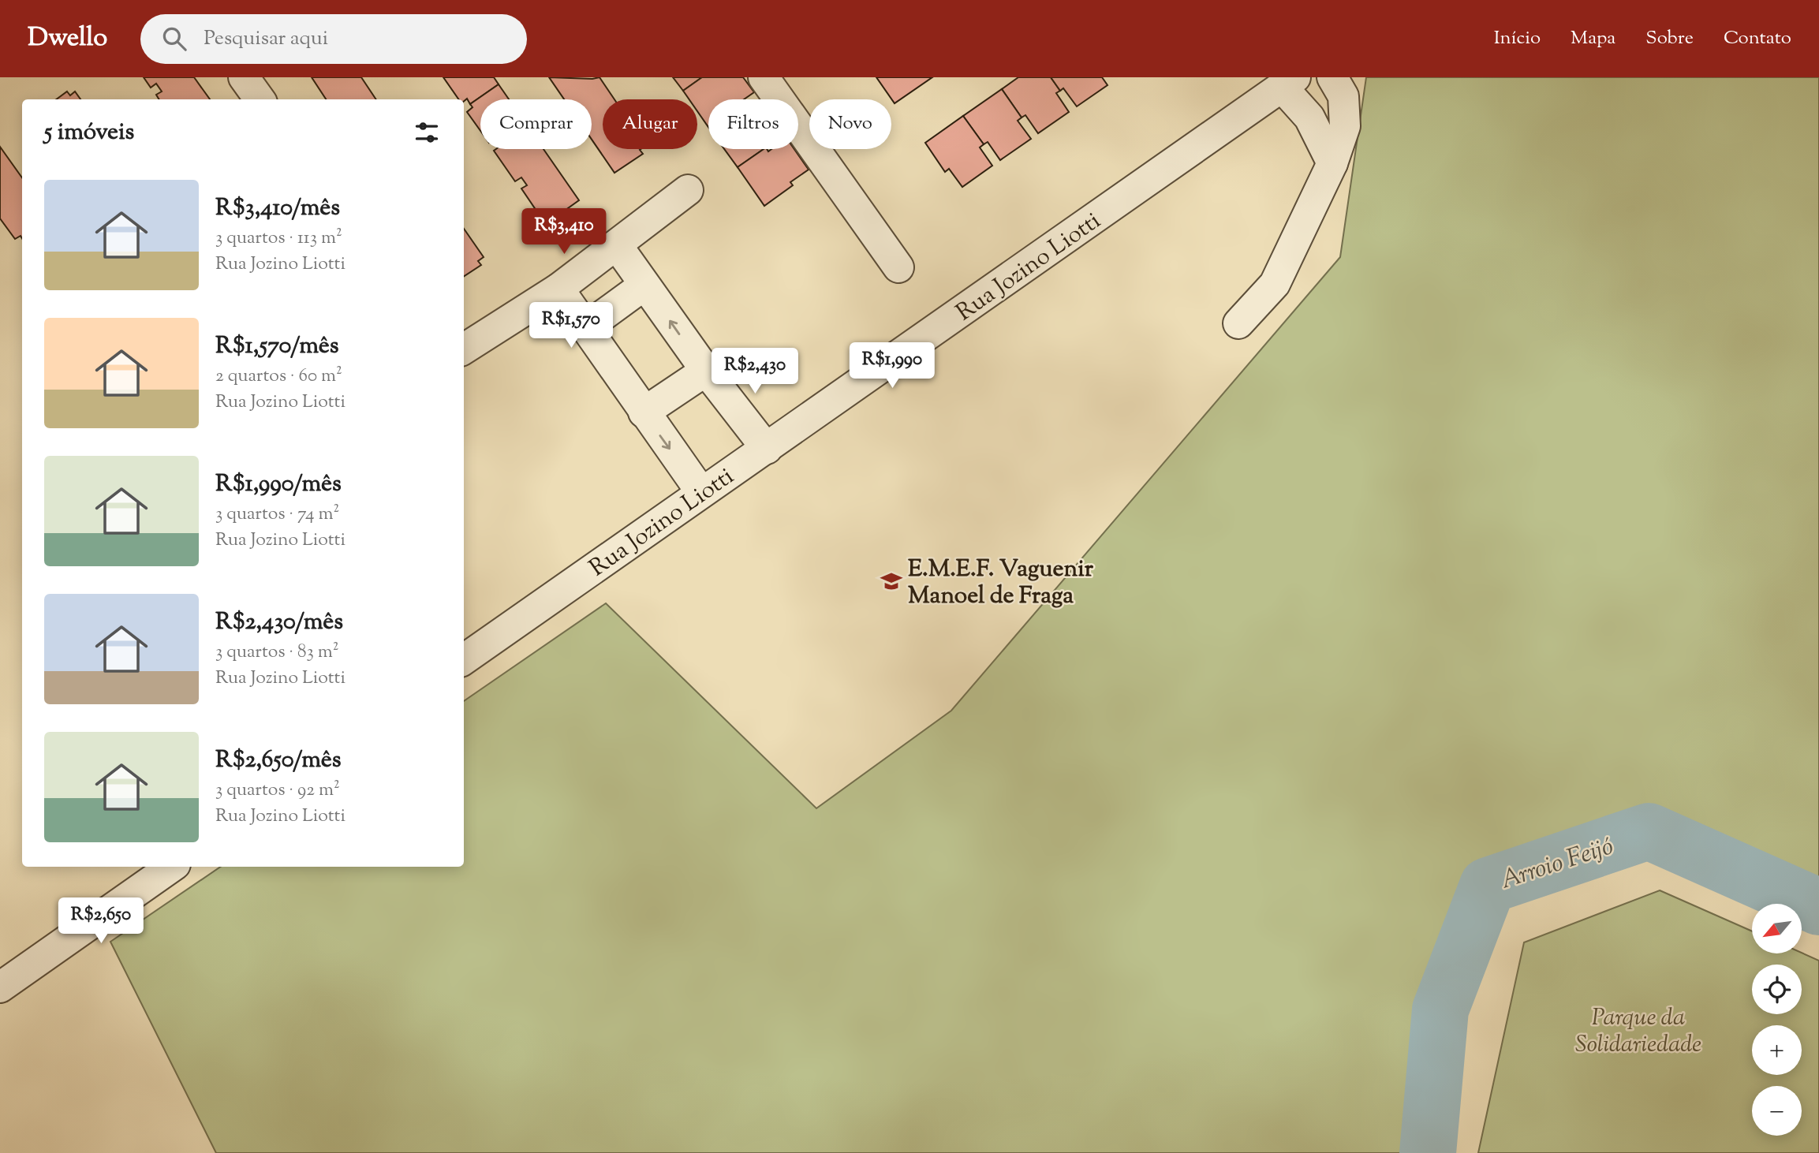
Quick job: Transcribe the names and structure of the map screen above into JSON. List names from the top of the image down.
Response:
{
  "streets": {
    "street": ["Rua Jozino Liotti"]
  },
  "water": ["Arroio Feijó"],
  "parks": ["Parque da Solidariedade"],
  "places": {
    "school or university": ["E.M.E.F. Vaguenir Manoel de Fraga"]
  },
  "north": "bottom left",
  "page": {
    "header": "Dwello",
    "search": "Pesquisar aqui",
    "nav": [
      "Início",
      "Mapa",
      "Sobre",
      "Contato"
    ],
    "chip": [
      "Comprar",
      "Alugar",
      "Filtros",
      "Novo"
    ],
    "heading": "5 imóveis",
    "list": [
      {
        "name": "R$3,410/mês",
        "note": "3 quartos · 113 m² · Rua Jozino Liotti"
      },
      {
        "name": "R$1,570/mês",
        "note": "2 quartos · 60 m² · Rua Jozino Liotti"
      },
      {
        "name": "R$1,990/mês",
        "note": "3 quartos · 74 m² · Rua Jozino Liotti"
      },
      {
        "name": "R$2,430/mês",
        "note": "3 quartos · 83 m² · Rua Jozino Liotti"
      },
      {
        "name": "R$2,650/mês",
        "note": "3 quartos · 92 m² · Rua Jozino Liotti"
      }
    ],
    "price": [
      "R$3,410",
      "R$1,570",
      "R$1,990",
      "R$2,430",
      "R$2,650"
    ],
    "map_buttons": ["+", "−"]
  }
}
